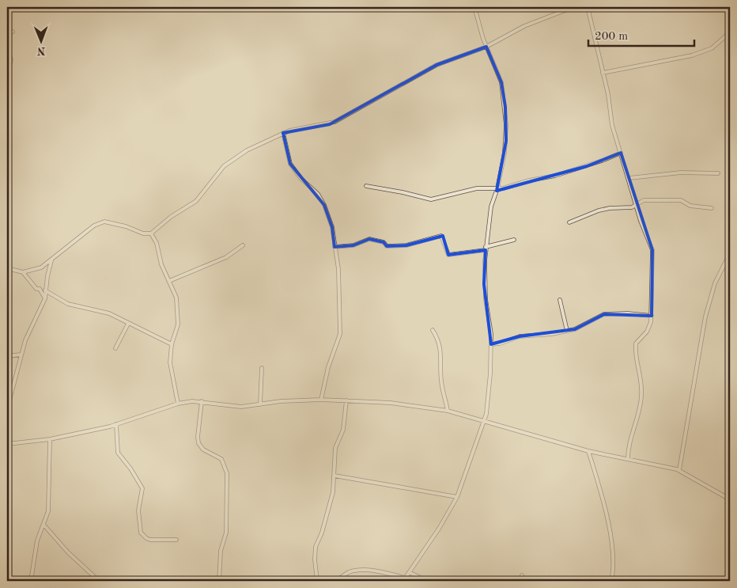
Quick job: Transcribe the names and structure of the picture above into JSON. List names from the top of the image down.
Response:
{
  "scale_bar": "200 m",
  "north": "bottom"
}
